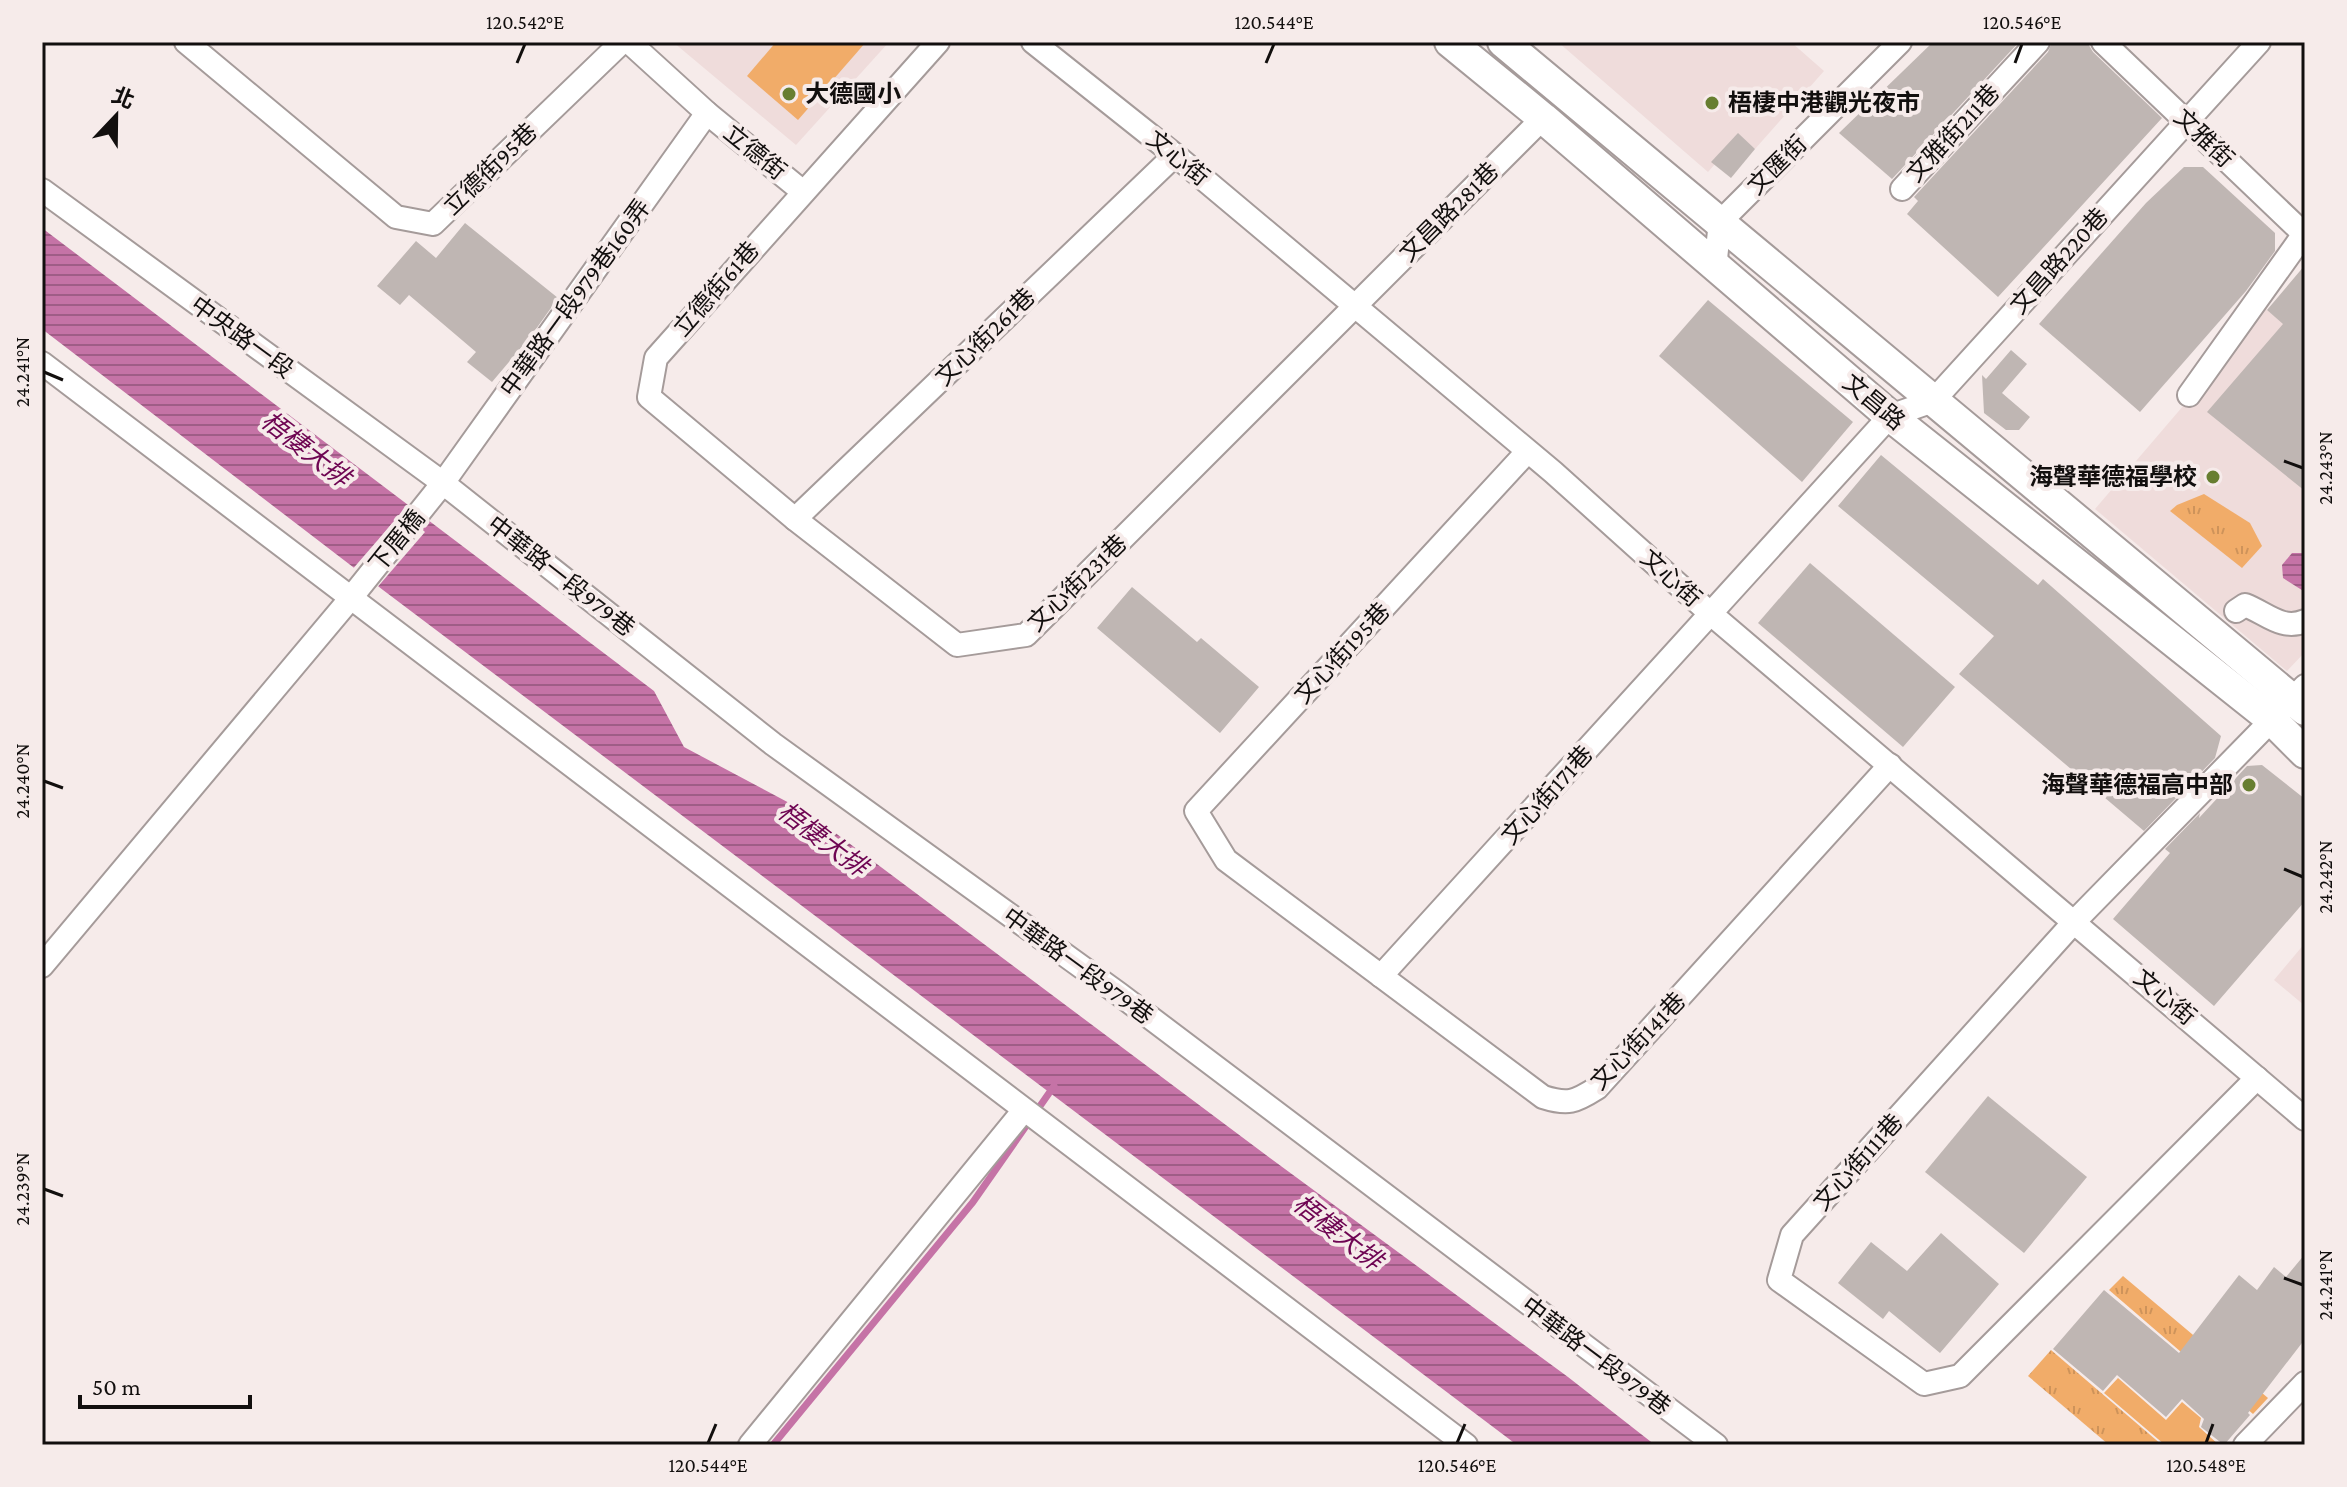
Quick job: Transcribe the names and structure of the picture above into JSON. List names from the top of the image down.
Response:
{
  "streets": {
    "street": [
      "文雅街211巷",
      "文雅街",
      "立德街",
      "文心街",
      "文匯街",
      "立德街95巷",
      "文昌路281巷",
      "文昌路220巷",
      "立德街61巷",
      "中華路一段979巷160弄",
      "中央路一段",
      "文心街261巷",
      "文昌路",
      "下厝橋",
      "中華路一段979巷",
      "文心街231巷",
      "文心街195巷",
      "文心街171巷",
      "文心街141巷",
      "文心街111巷"
    ]
  },
  "crossings": [
    ["文雅街", "文昌路220巷"],
    ["立德街", "立德街61巷"],
    ["立德街", "中華路一段979巷160弄"],
    ["文心街", "文昌路281巷"],
    ["文心街", "文心街261巷"],
    ["文心街", "文心街231巷"],
    ["文心街", "文心街195巷"],
    ["文心街", "文心街171巷"],
    ["文心街", "文心街141巷"],
    ["文心街", "文心街111巷"],
    ["文匯街", "文昌路"],
    ["文昌路281巷", "文昌路"],
    ["文昌路281巷", "文心街231巷"],
    ["文昌路220巷", "文昌路"],
    ["立德街61巷", "文心街231巷"],
    ["中華路一段979巷160弄", "中央路一段"],
    ["中華路一段979巷160弄", "下厝橋"],
    ["中華路一段979巷160弄", "中華路一段979巷"],
    ["中央路一段", "下厝橋"],
    ["中央路一段", "中華路一段979巷"],
    ["文心街261巷", "文心街231巷"],
    ["文昌路", "文心街171巷"],
    ["下厝橋", "中華路一段979巷"],
    ["文心街195巷", "文心街141巷"],
    ["文心街171巷", "文心街141巷"]
  ],
  "water": ["梧棲大排"],
  "places": [
    "大德國小",
    "梧棲中港觀光夜市",
    "海聲華德福學校",
    "海聲華德福高中部"
  ],
  "scale_bar": "50 m",
  "north": "top",
  "coordinates": [
    "120.542°E",
    "120.544°E",
    "120.546°E",
    "24.241°N",
    "24.243°N",
    "24.240°N",
    "24.242°N",
    "24.239°N",
    "120.548°E"
  ]
}
